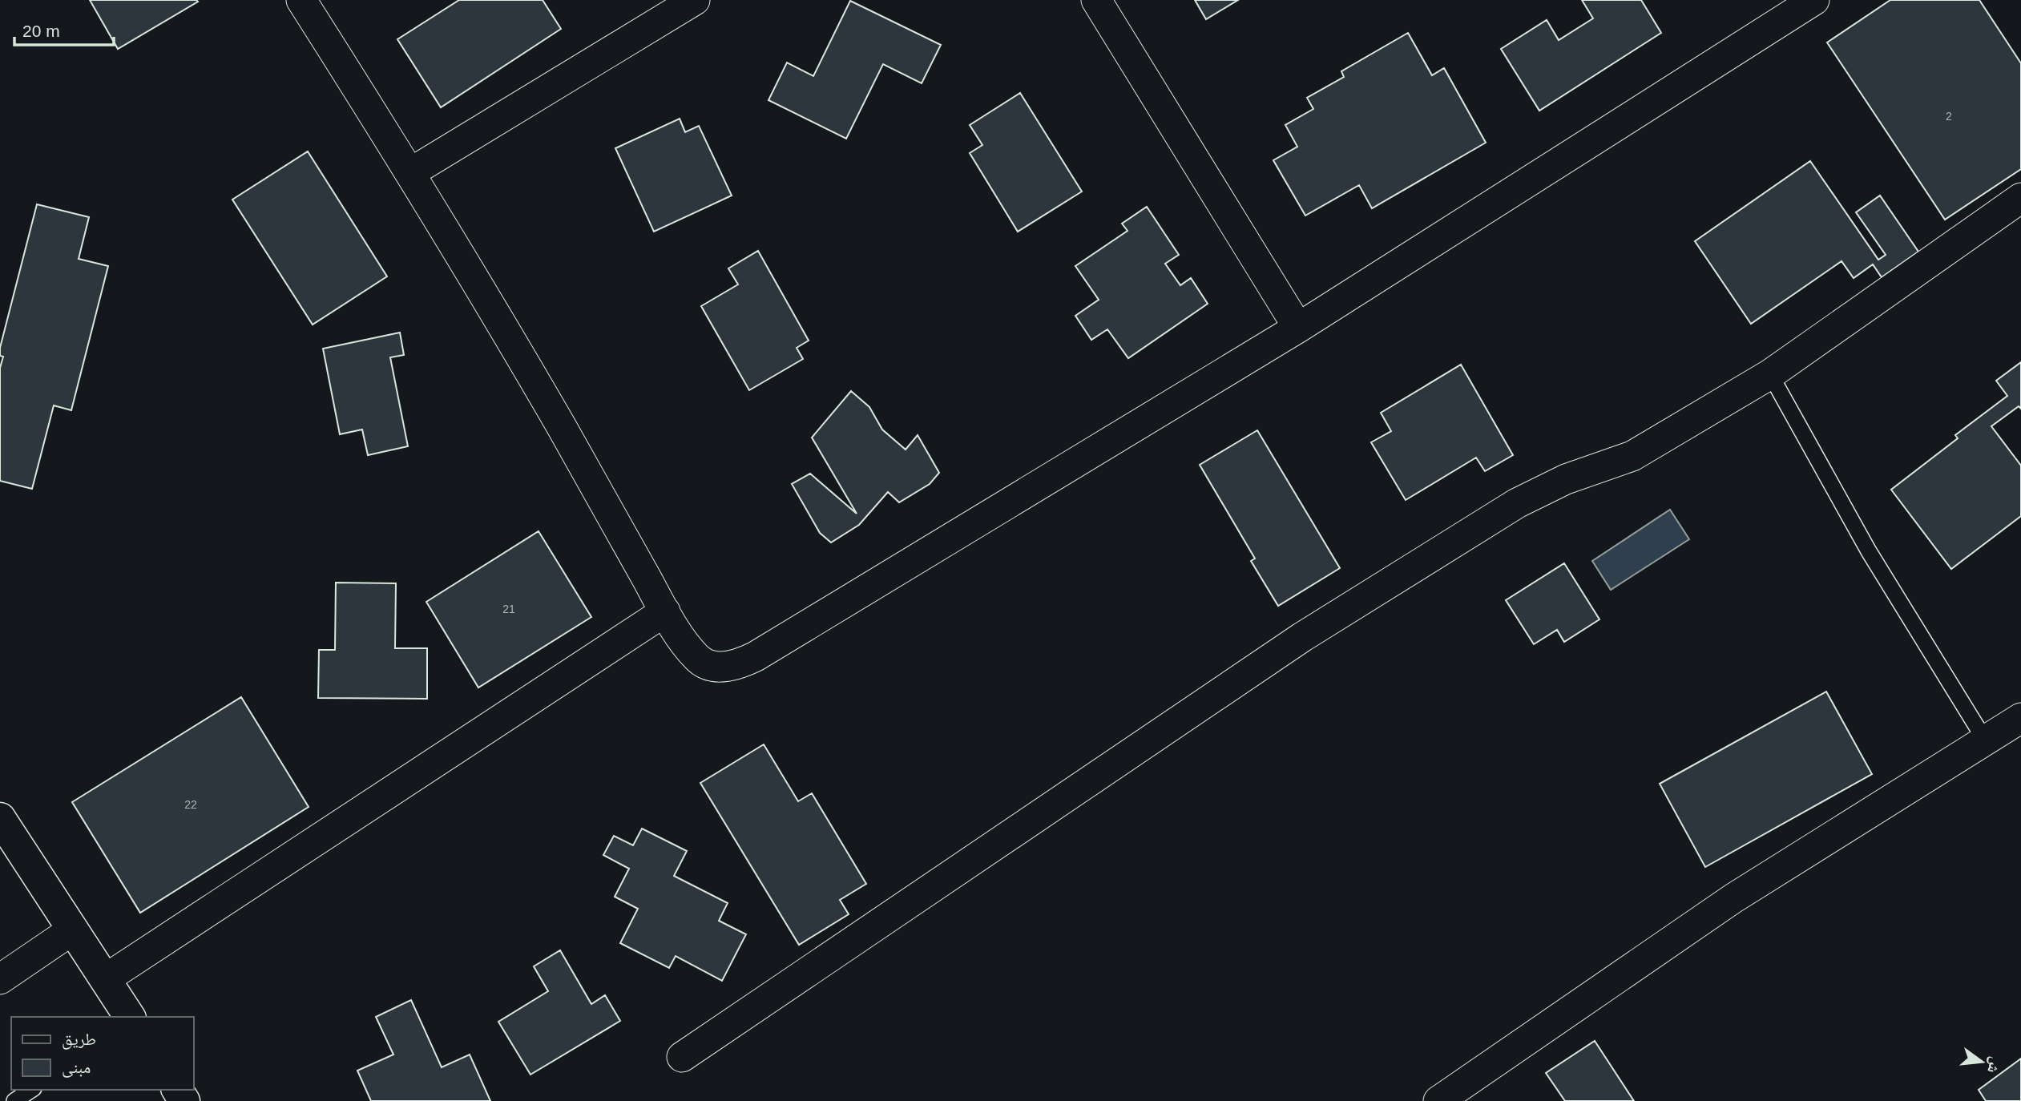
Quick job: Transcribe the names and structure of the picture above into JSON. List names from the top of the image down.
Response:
{
  "house_numbers": ["2", "21", "22"],
  "legend": ["طريق", "مبنى"],
  "scale_bar": "20 m",
  "north": "right"
}
